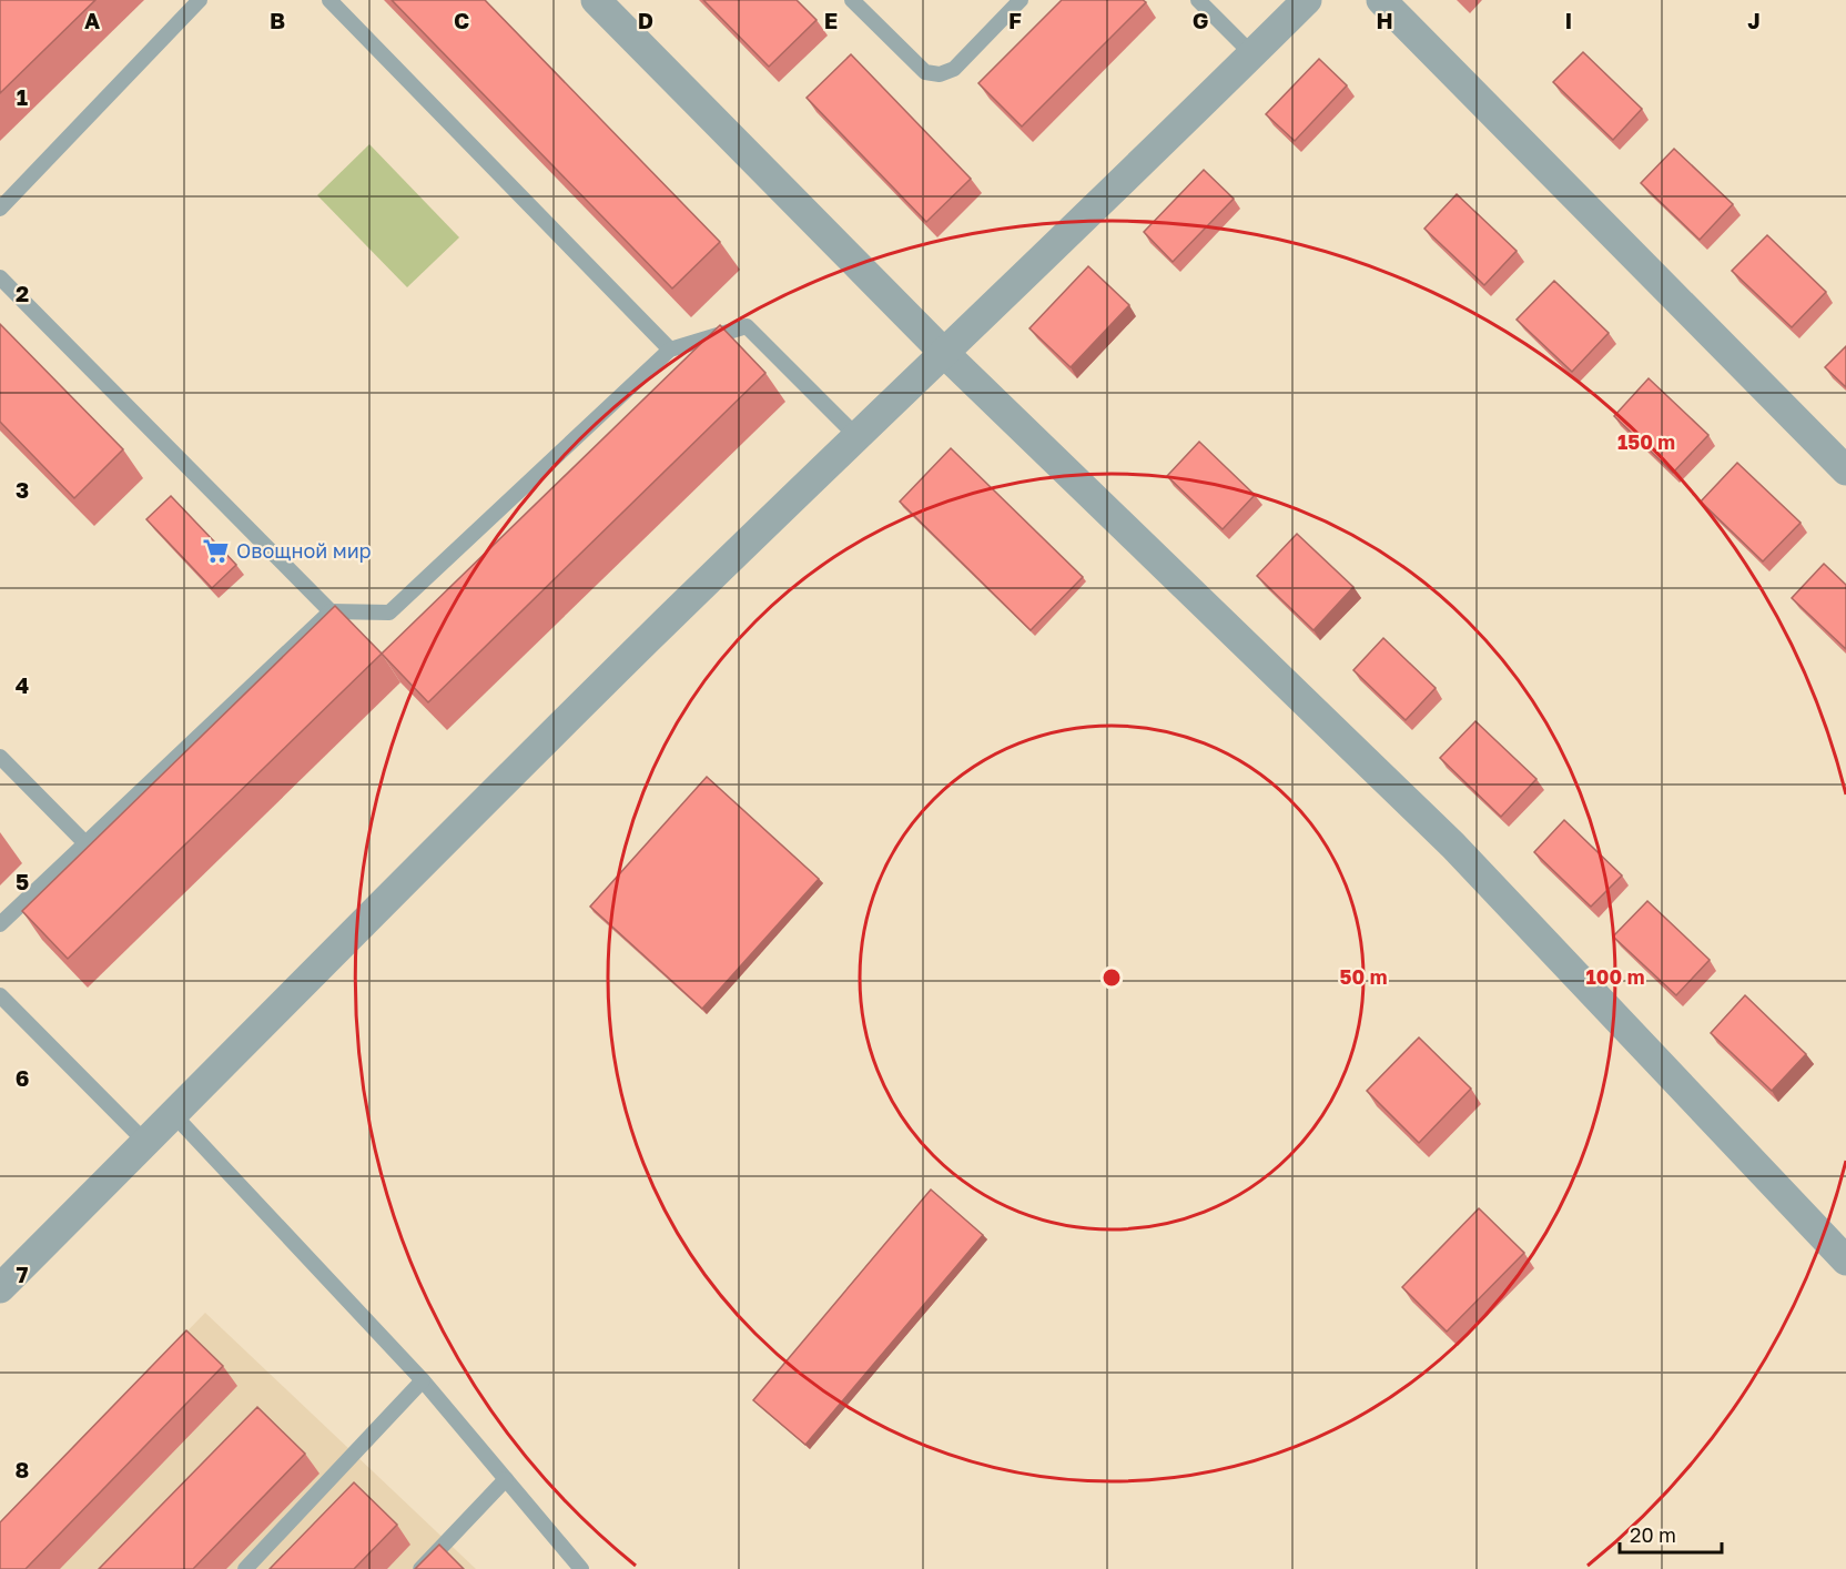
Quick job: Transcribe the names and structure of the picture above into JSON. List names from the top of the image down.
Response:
{
  "places": {
    "supermarket": ["Овощной мир"]
  },
  "scale_bar": "20 m",
  "grid": {
    "columns": [
      "A",
      "B",
      "C",
      "D",
      "E",
      "F",
      "G",
      "H",
      "I",
      "J"
    ],
    "rows": [
      "1",
      "2",
      "3",
      "4",
      "5",
      "6",
      "7",
      "8"
    ]
  },
  "rings": ["150 m", "50 m", "100 m"]
}
